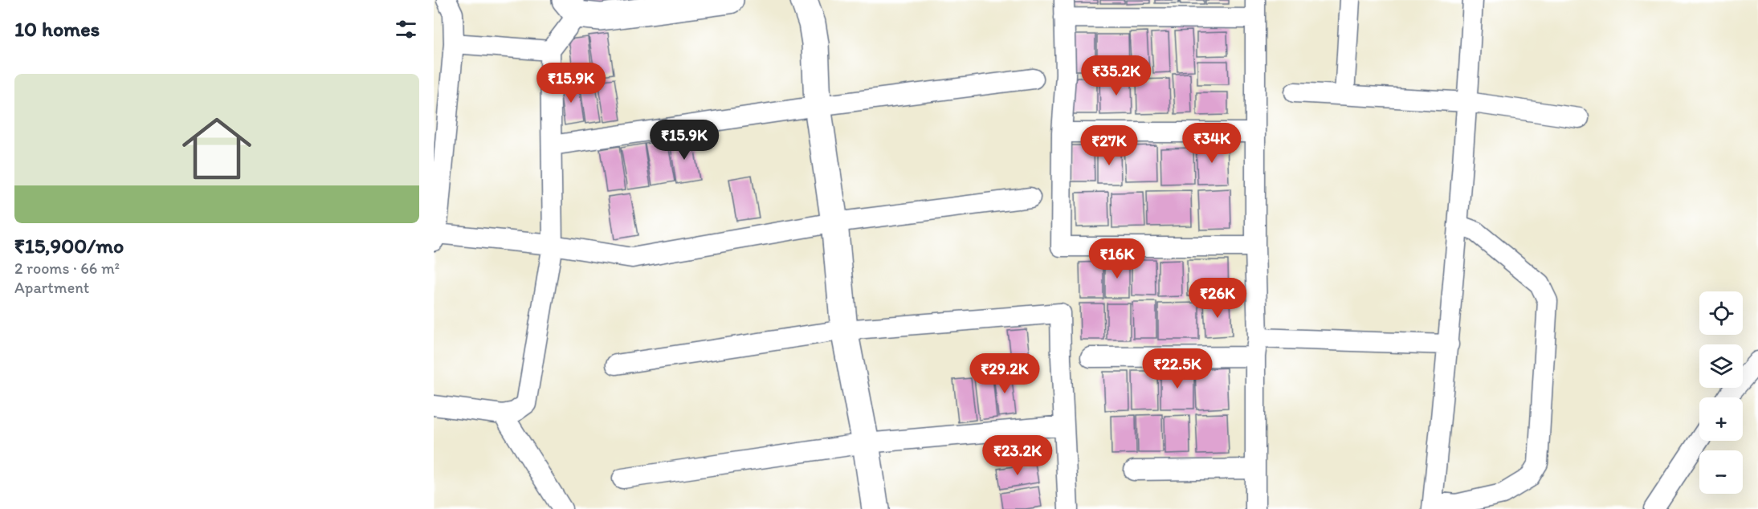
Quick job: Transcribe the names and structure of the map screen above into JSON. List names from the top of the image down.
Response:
{
  "page": {
    "heading": "10 homes",
    "price": [
      "₹35.2K",
      "₹15.9K",
      "₹15.9K",
      "₹34K",
      "₹27K",
      "₹16K",
      "₹26K",
      "₹22.5K",
      "₹29.2K",
      "₹23.2K"
    ],
    "list": [
      {
        "name": "₹15,900/mo",
        "note": "2 rooms · 66 m² · Apartment"
      }
    ],
    "map_buttons": ["+", "−"]
  }
}
